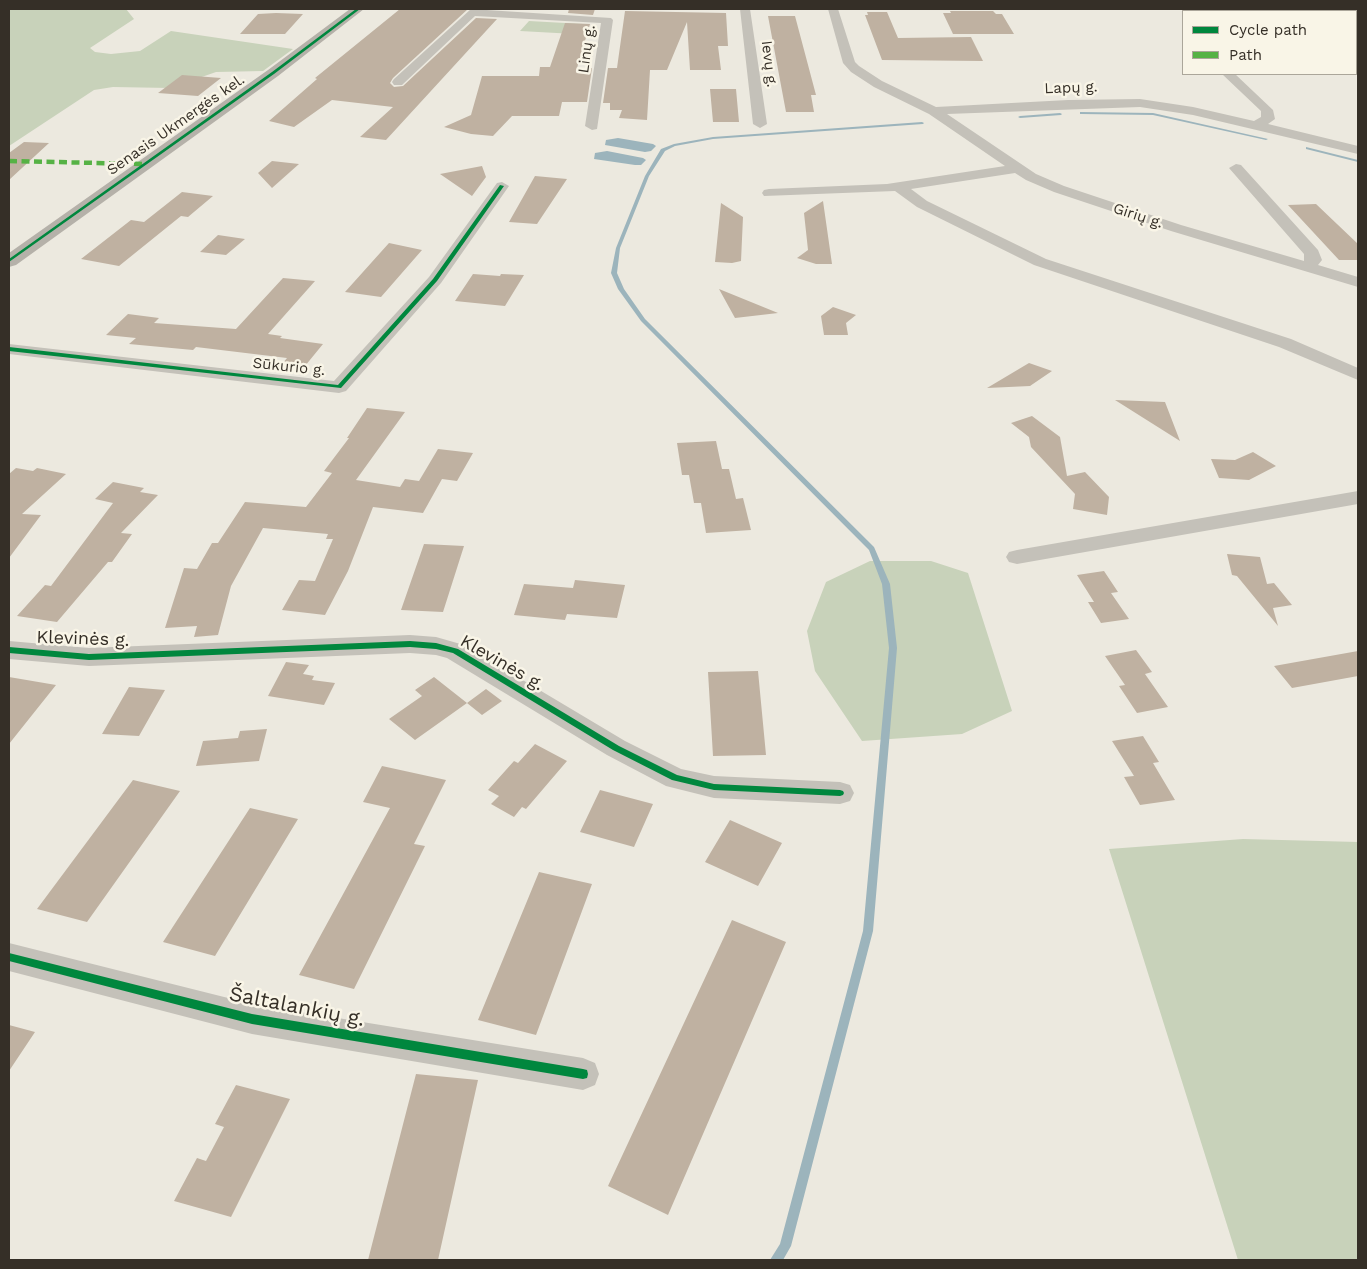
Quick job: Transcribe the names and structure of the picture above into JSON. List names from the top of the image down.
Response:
{
  "streets": {
    "main road": ["Senasis Ukmergės kel."],
    "street": [
      "Linų g.",
      "Ievų g.",
      "Lapų g.",
      "Girių g.",
      "Sūkurio g.",
      "Klevinės g.",
      "Šaltalankių g."
    ]
  },
  "crossings": [
    ["Lapų g.", "Girių g."]
  ],
  "legend": ["Cycle path", "Path"]
}
